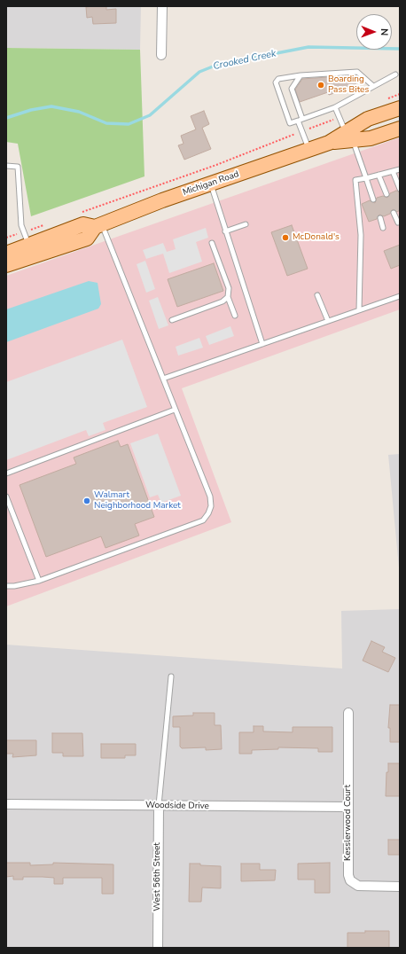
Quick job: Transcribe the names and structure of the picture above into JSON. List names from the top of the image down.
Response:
{
  "streets": {
    "main road": ["Michigan Road"],
    "street": ["Woodside Drive", "Kesslerwood Court", "West 56th Street"]
  },
  "crossings": [
    ["Woodside Drive", "Kesslerwood Court"],
    ["Woodside Drive", "West 56th Street"]
  ],
  "water": ["Crooked Creek"],
  "places": ["Boarding Pass Bites", "McDonald's", "Walmart Neighborhood Market"],
  "north": "right"
}
